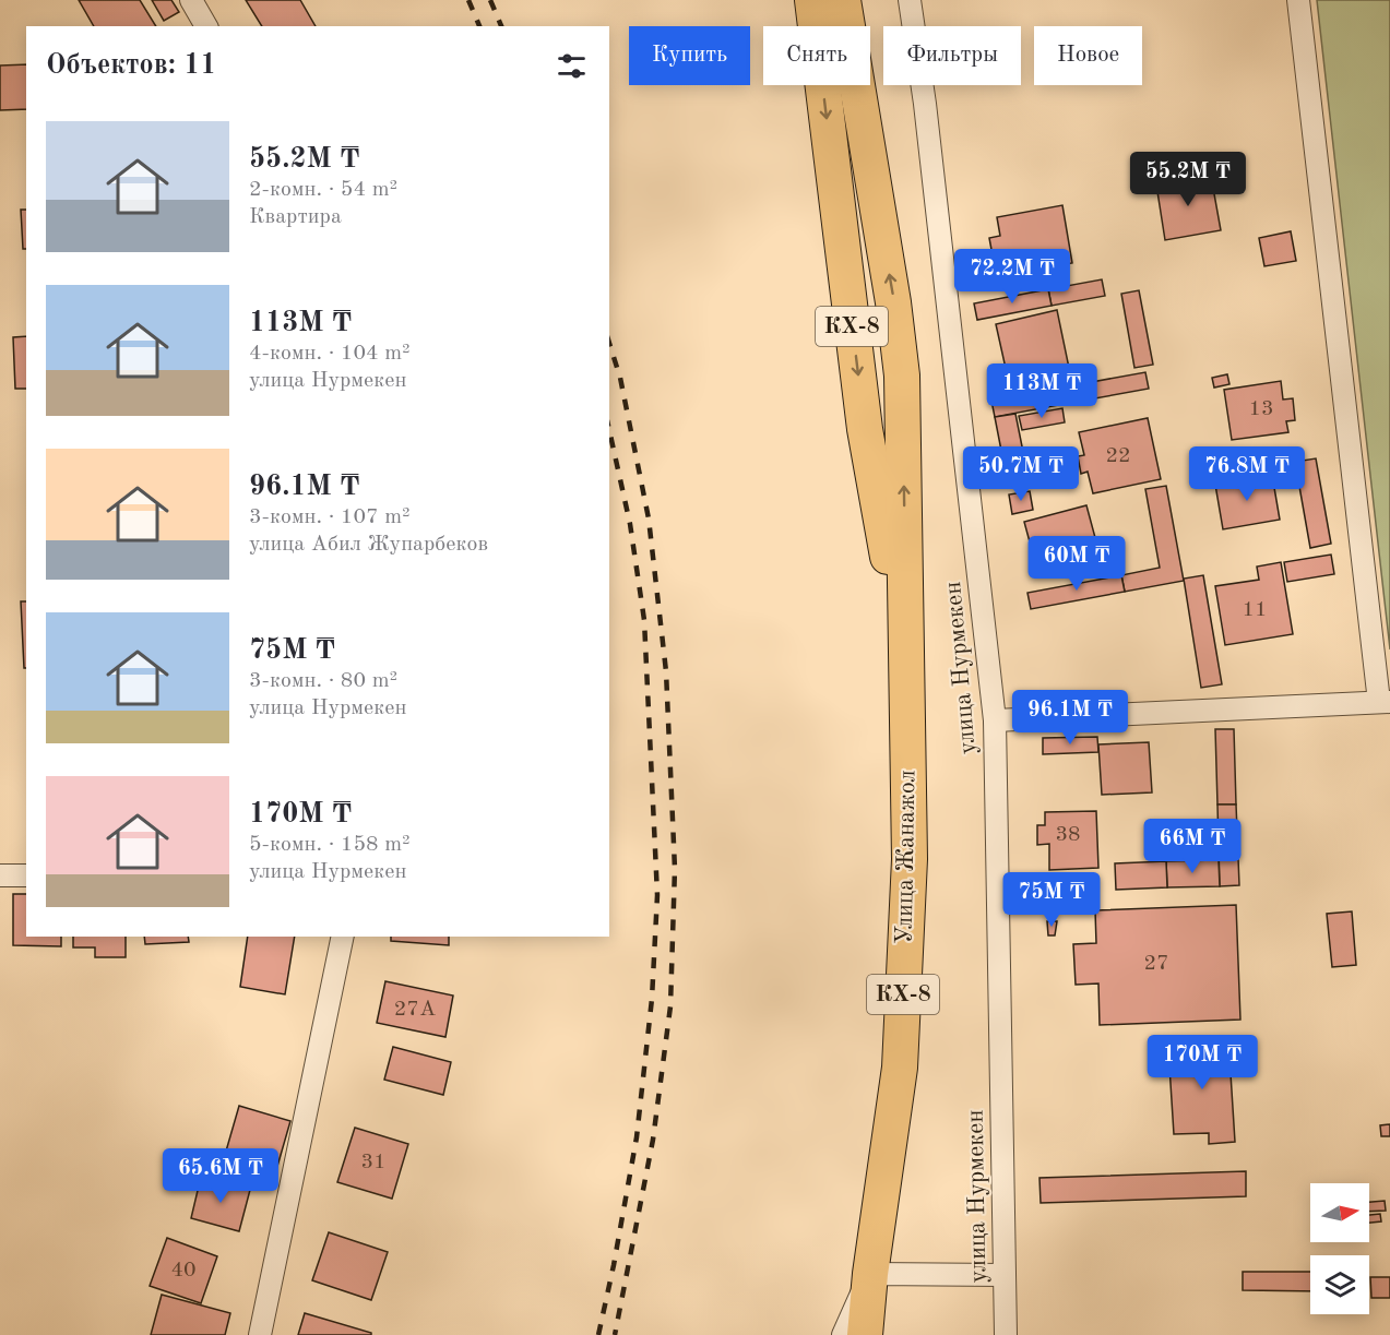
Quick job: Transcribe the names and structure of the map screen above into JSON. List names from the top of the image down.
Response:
{
  "streets": {
    "main road": ["КХ-8", "Улица Жанажол"],
    "street": ["улица Нурмекен"]
  },
  "crossings": [
    ["КХ-8", "Улица Жанажол"]
  ],
  "house_numbers": [
    "13",
    "22",
    "11",
    "38",
    "27",
    "27А",
    "31",
    "40"
  ],
  "north": "right",
  "page": {
    "chip": [
      "Купить",
      "Снять",
      "Фильтры",
      "Новое"
    ],
    "heading": "Объектов: 11",
    "list": [
      {
        "name": "55.2M ₸",
        "note": "2-комн. · 54 m² · Квартира"
      },
      {
        "name": "113M ₸",
        "note": "4-комн. · 104 m² · улица Нурмекен"
      },
      {
        "name": "96.1M ₸",
        "note": "3-комн. · 107 m² · улица Абил Жупарбеков"
      },
      {
        "name": "75M ₸",
        "note": "3-комн. · 80 m² · улица Нурмекен"
      },
      {
        "name": "170M ₸",
        "note": "5-комн. · 158 m² · улица Нурмекен"
      }
    ],
    "price": [
      "55.2M ₸",
      "72.2M ₸",
      "113M ₸",
      "50.7M ₸",
      "76.8M ₸",
      "60M ₸",
      "96.1M ₸",
      "66M ₸",
      "75M ₸",
      "170M ₸",
      "65.6M ₸"
    ]
  }
}
